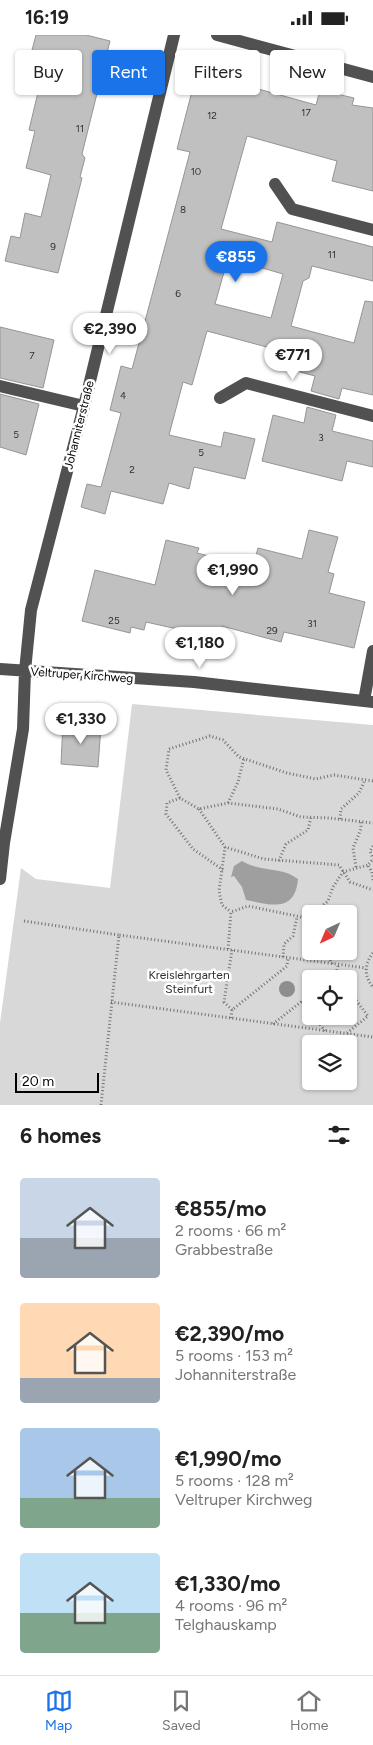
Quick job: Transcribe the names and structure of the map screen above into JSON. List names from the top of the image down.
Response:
{
  "streets": {
    "street": ["Johanniterstraße", "Veltruper Kirchweg"]
  },
  "crossings": [
    ["Johanniterstraße", "Veltruper Kirchweg"]
  ],
  "parks": ["Kreislehrgarten Steinfurt"],
  "house_numbers": [
    "17",
    "12",
    "11",
    "10",
    "8",
    "9",
    "11",
    "6",
    "7",
    "4",
    "5",
    "3",
    "5",
    "2",
    "25",
    "31",
    "29"
  ],
  "scale_bar": "20 m",
  "north": "bottom left",
  "page": {
    "status": "16:19",
    "chip": [
      "Buy",
      "Rent",
      "Filters",
      "New"
    ],
    "price": [
      "€855",
      "€2,390",
      "€771",
      "€1,990",
      "€1,180",
      "€1,330"
    ],
    "scale": "20 m",
    "heading": "6 homes",
    "list": [
      {
        "name": "€855/mo",
        "note": "2 rooms · 66 m² · Grabbestraße"
      },
      {
        "name": "€2,390/mo",
        "note": "5 rooms · 153 m² · Johanniterstraße"
      },
      {
        "name": "€1,990/mo",
        "note": "5 rooms · 128 m² · Veltruper Kirchweg"
      },
      {
        "name": "€1,330/mo",
        "note": "4 rooms · 96 m² · Telghauskamp"
      }
    ],
    "tabs": ["Map", "Saved", "Home"]
  }
}
